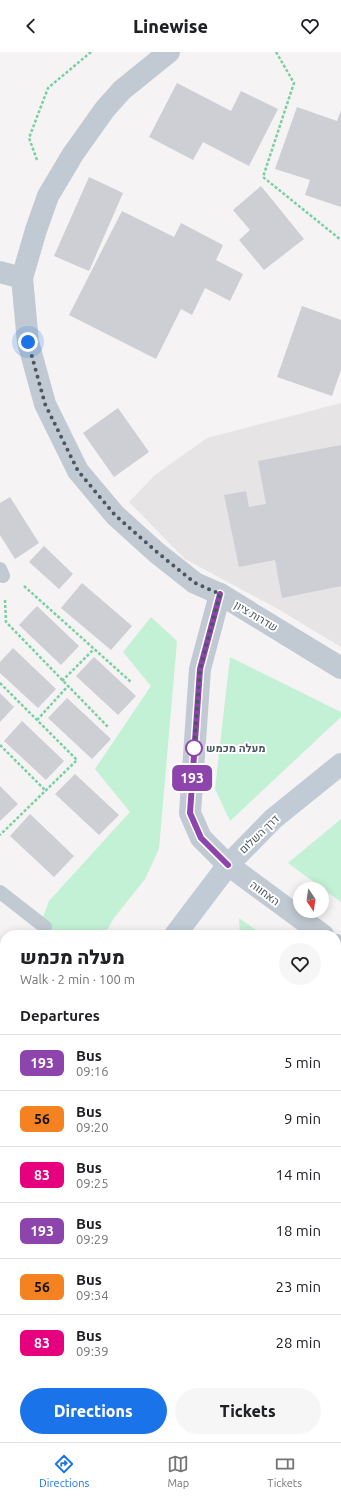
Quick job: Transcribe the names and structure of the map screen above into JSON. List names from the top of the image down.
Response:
{
  "streets": {
    "street": ["שדרות ציון", "דרך השלום", "האחווה"]
  },
  "crossings": [
    ["שדרות ציון", "האחווה"],
    ["דרך השלום", "האחווה"]
  ],
  "places": ["מעלה מכמש"],
  "lines": ["bus line 193"],
  "north": "bottom",
  "page": {
    "header": "Linewise",
    "on_map": "193",
    "heading": [
      ["מעלה מכמש", "Walk · 2 min · 100 m"],
      "Departures"
    ],
    "list": [
      {
        "mark": "193",
        "name": "Bus",
        "note": "09:16",
        "value": "5 min"
      },
      {
        "mark": "56",
        "name": "Bus",
        "note": "09:20",
        "value": "9 min"
      },
      {
        "mark": "83",
        "name": "Bus",
        "note": "09:25",
        "value": "14 min"
      },
      {
        "mark": "193",
        "name": "Bus",
        "note": "09:29",
        "value": "18 min"
      },
      {
        "mark": "56",
        "name": "Bus",
        "note": "09:34",
        "value": "23 min"
      },
      {
        "mark": "83",
        "name": "Bus",
        "note": "09:39",
        "value": "28 min"
      }
    ],
    "buttons": ["Directions", "Tickets"],
    "tabs": ["Directions", "Map", "Tickets"]
  }
}
